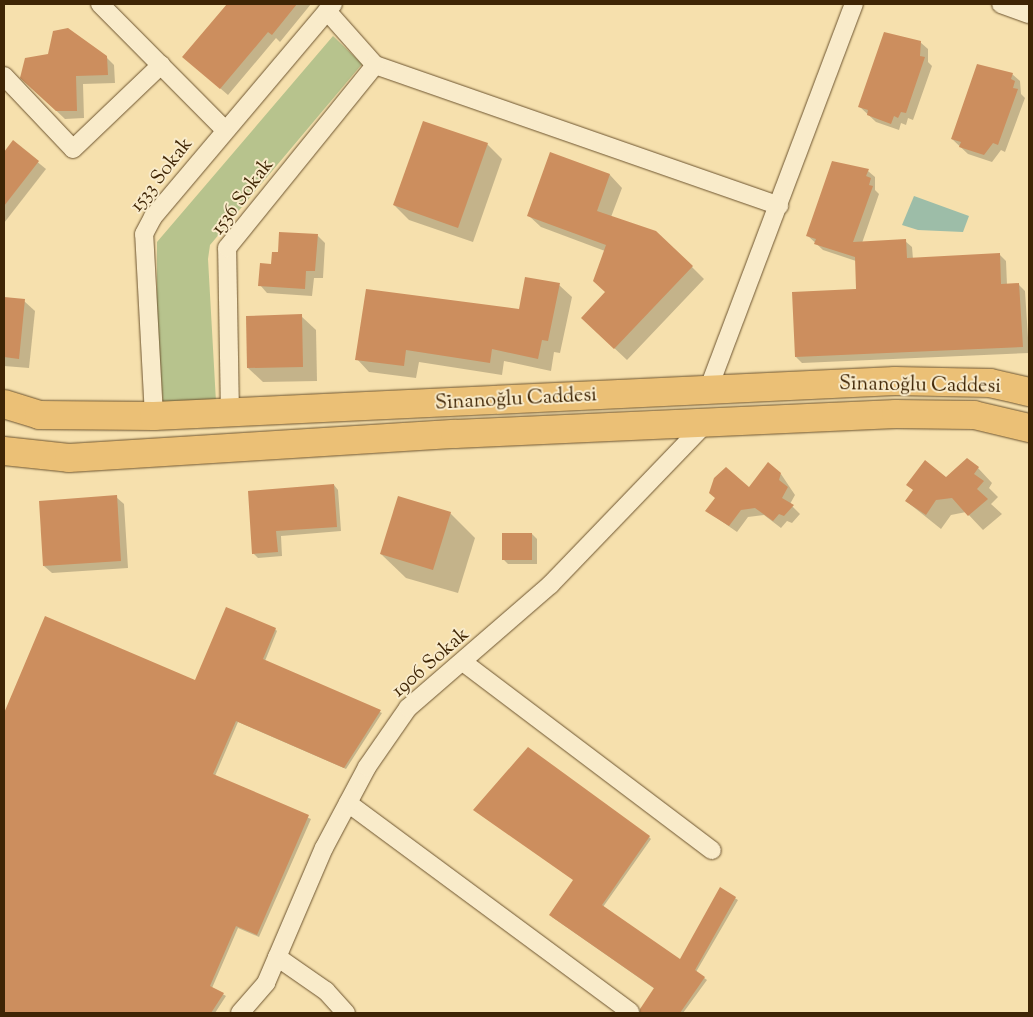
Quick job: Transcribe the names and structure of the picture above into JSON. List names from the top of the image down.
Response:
{
  "streets": {
    "main road": ["Si̇nanoğlu Caddesi"],
    "street": ["1533 Sokak", "1536 Sokak", "1906 Sokak"]
  },
  "crossings": [
    ["1533 Sokak", "Si̇nanoğlu Caddesi"],
    ["1536 Sokak", "Si̇nanoğlu Caddesi"],
    ["Si̇nanoğlu Caddesi", "1906 Sokak"]
  ]
}
